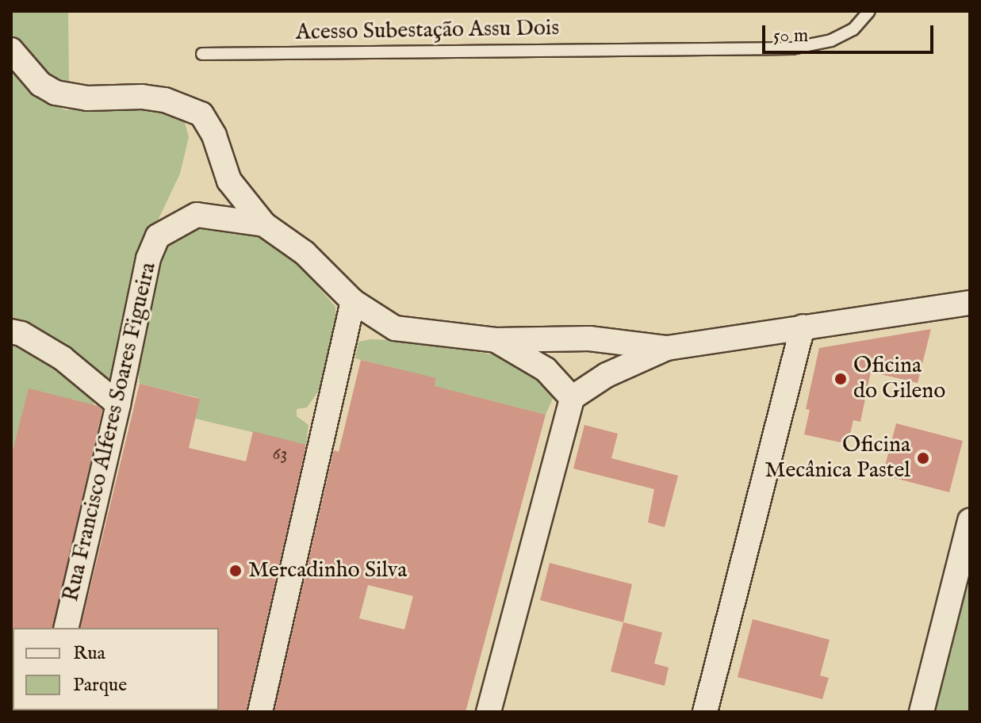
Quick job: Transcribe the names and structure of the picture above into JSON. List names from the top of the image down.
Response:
{
  "streets": {
    "street": ["Rua Francisco Alferes Soares Figueira"],
    "lane": ["Acesso Subestação Assu Dois"]
  },
  "places": ["Oficina do Gileno", "Oficina Mecânica Pastel", "Mercadinho Silva"],
  "house_numbers": ["63"],
  "legend": ["Rua", "Parque"],
  "scale_bar": "50 m"
}
